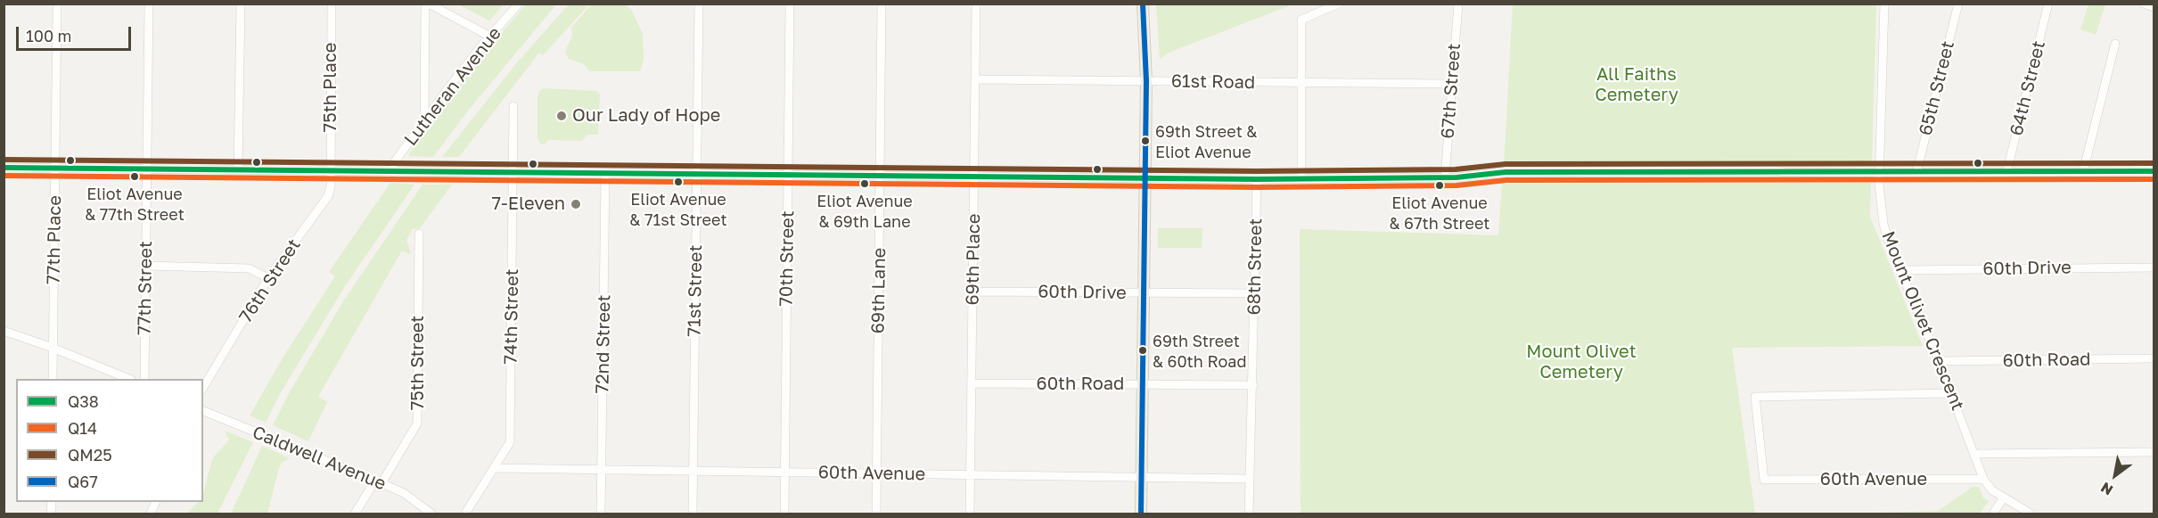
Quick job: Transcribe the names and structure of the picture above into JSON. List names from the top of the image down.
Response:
{
  "streets": {
    "street": [
      "61st Road",
      "Lutheran Avenue",
      "75th Place",
      "65th Street",
      "64th Street",
      "67th Street",
      "77th Place",
      "70th Street",
      "69th Place",
      "68th Street",
      "60th Drive",
      "76th Street",
      "77th Street",
      "71st Street",
      "69th Lane",
      "74th Street",
      "Mount Olivet Crescent",
      "72nd Street",
      "60th Road",
      "75th Street",
      "Caldwell Avenue",
      "60th Avenue"
    ]
  },
  "crossings": [
    ["61st Road", "67th Street"],
    ["61st Road", "69th Place"],
    ["75th Place", "76th Street"],
    ["70th Street", "60th Avenue"],
    ["69th Place", "60th Drive"],
    ["69th Place", "60th Road"],
    ["69th Place", "60th Avenue"],
    ["68th Street", "60th Drive"],
    ["68th Street", "60th Road"],
    ["68th Street", "60th Avenue"],
    ["60th Drive", "Mount Olivet Crescent"],
    ["71st Street", "60th Avenue"],
    ["69th Lane", "60th Avenue"],
    ["74th Street", "60th Avenue"],
    ["Mount Olivet Crescent", "60th Road"],
    ["Mount Olivet Crescent", "60th Avenue"],
    ["72nd Street", "60th Avenue"],
    ["75th Street", "Caldwell Avenue"]
  ],
  "parks": ["All Faiths Cemetery", "Mount Olivet Cemetery"],
  "places": [
    "Our Lady of Hope",
    "69th Street & Eliot Avenue",
    "Eliot Avenue & 77th Street",
    "Eliot Avenue & 71st Street",
    "Eliot Avenue & 69th Lane",
    "Eliot Avenue & 67th Street",
    "7-Eleven",
    "69th Street & 60th Road"
  ],
  "lines": [
    "transit line Q67",
    "transit line QM25",
    "transit line Q38",
    "transit line Q14"
  ],
  "legend": [
    "Q38",
    "Q14",
    "QM25",
    "Q67"
  ],
  "scale_bar": "100 m",
  "north": "bottom left"
}
